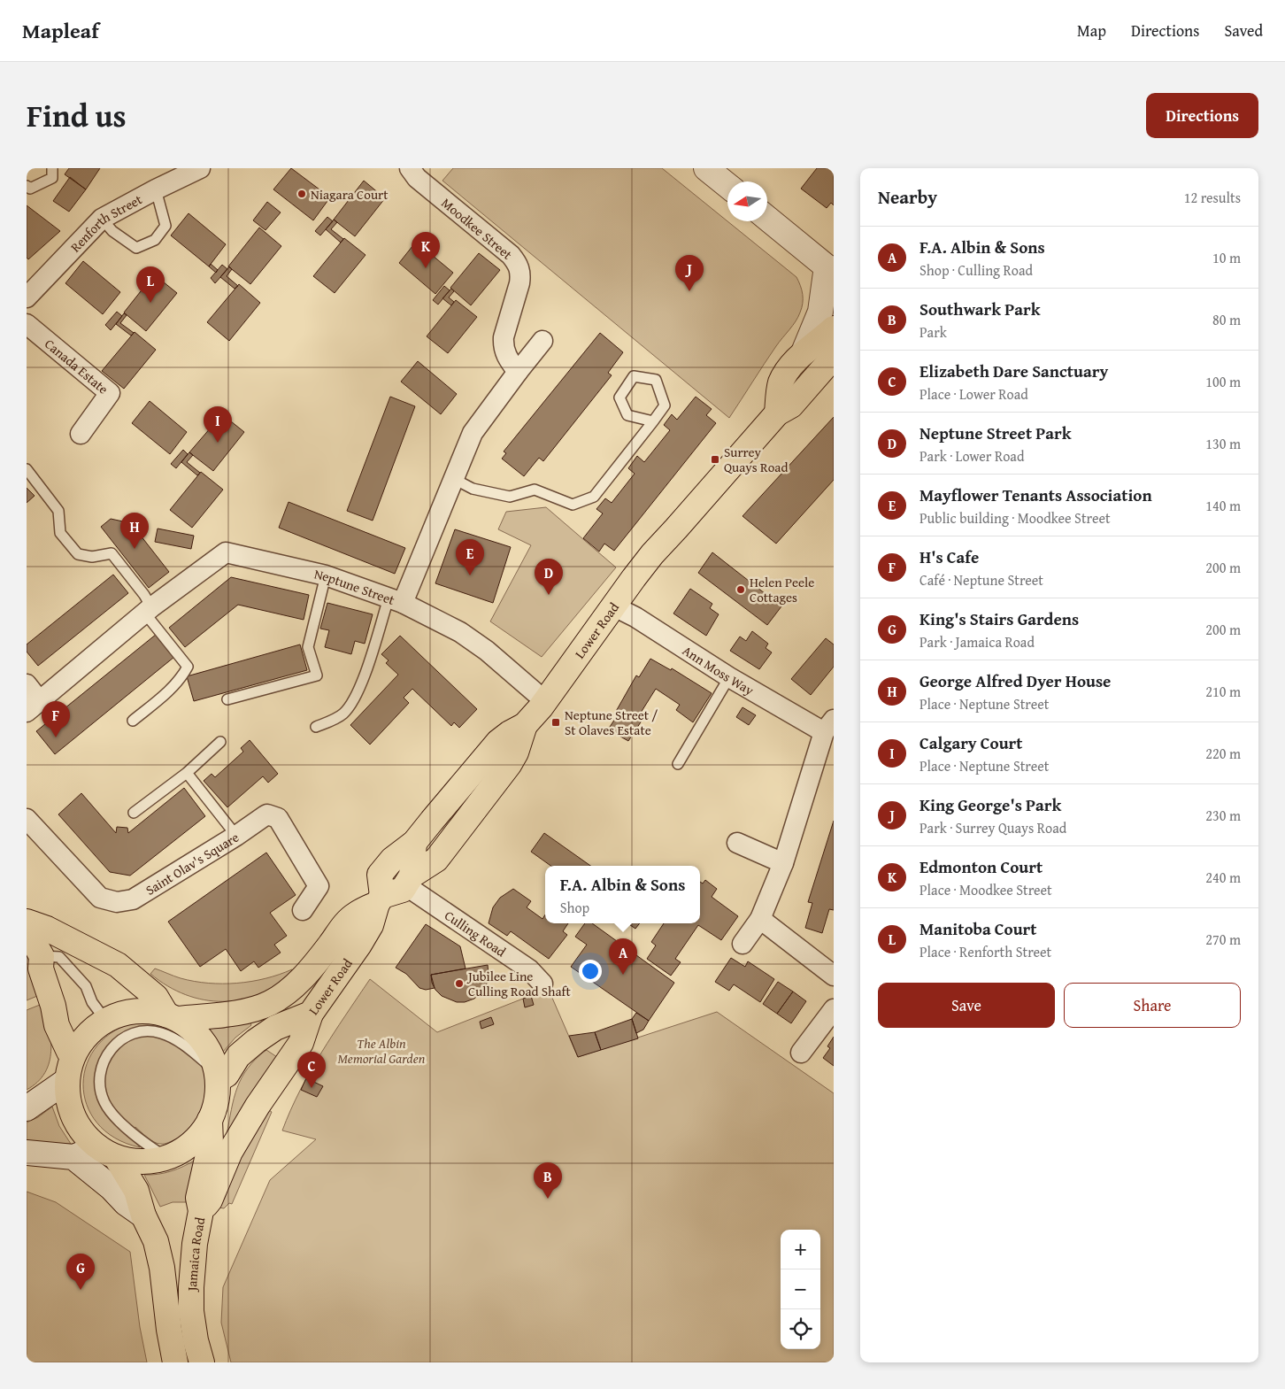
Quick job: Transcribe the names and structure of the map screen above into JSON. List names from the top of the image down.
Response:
{
  "streets": {
    "main road": ["Lower Road", "Jamaica Road"],
    "street": [
      "Renforth Street",
      "Moodkee Street",
      "Canada Estate",
      "Neptune Street",
      "Ann Moss Way",
      "Saint Olav's Square",
      "Culling Road"
    ]
  },
  "crossings": [
    ["Neptune Street", "Lower Road"],
    ["Lower Road", "Ann Moss Way"],
    ["Lower Road", "Culling Road"],
    ["Lower Road", "Jamaica Road"]
  ],
  "parks": ["The Albin Memorial Garden"],
  "places": {
    "other": ["Niagara Court", "Helen Peele Cottages", "Jubilee Line Culling Road Shaft"],
    "transit": ["Surrey Quays Road", "Neptune Street / St Olaves Estate"]
  },
  "north": "left",
  "page": {
    "header": "Mapleaf",
    "nav": ["Map", "Directions", "Saved"],
    "title": "Find us",
    "buttons": [
      "Directions",
      ["Save", "Share"]
    ],
    "heading": ["Nearby", "12 results"],
    "list": [
      {
        "mark": "A",
        "name": "F.A. Albin & Sons",
        "note": "Shop · Culling Road",
        "value": "10 m"
      },
      {
        "mark": "B",
        "name": "Southwark Park",
        "note": "Park",
        "value": "80 m"
      },
      {
        "mark": "C",
        "name": "Elizabeth Dare Sanctuary",
        "note": "Place · Lower Road",
        "value": "100 m"
      },
      {
        "mark": "D",
        "name": "Neptune Street Park",
        "note": "Park · Lower Road",
        "value": "130 m"
      },
      {
        "mark": "E",
        "name": "Mayflower Tenants Association",
        "note": "Public building · Moodkee Street",
        "value": "140 m"
      },
      {
        "mark": "F",
        "name": "H's Cafe",
        "note": "Café · Neptune Street",
        "value": "200 m"
      },
      {
        "mark": "G",
        "name": "King's Stairs Gardens",
        "note": "Park · Jamaica Road",
        "value": "200 m"
      },
      {
        "mark": "H",
        "name": "George Alfred Dyer House",
        "note": "Place · Neptune Street",
        "value": "210 m"
      },
      {
        "mark": "I",
        "name": "Calgary Court",
        "note": "Place · Neptune Street",
        "value": "220 m"
      },
      {
        "mark": "J",
        "name": "King George's Park",
        "note": "Park · Surrey Quays Road",
        "value": "230 m"
      },
      {
        "mark": "K",
        "name": "Edmonton Court",
        "note": "Place · Moodkee Street",
        "value": "240 m"
      },
      {
        "mark": "L",
        "name": "Manitoba Court",
        "note": "Place · Renforth Street",
        "value": "270 m"
      }
    ],
    "pins": [
      "K",
      "J",
      "L",
      "I",
      "H",
      "E",
      "D",
      "F",
      "A",
      "C",
      "B",
      "G"
    ],
    "popup": ["F.A. Albin & Sons", "Shop"],
    "map_buttons": ["+", "−"]
  }
}
